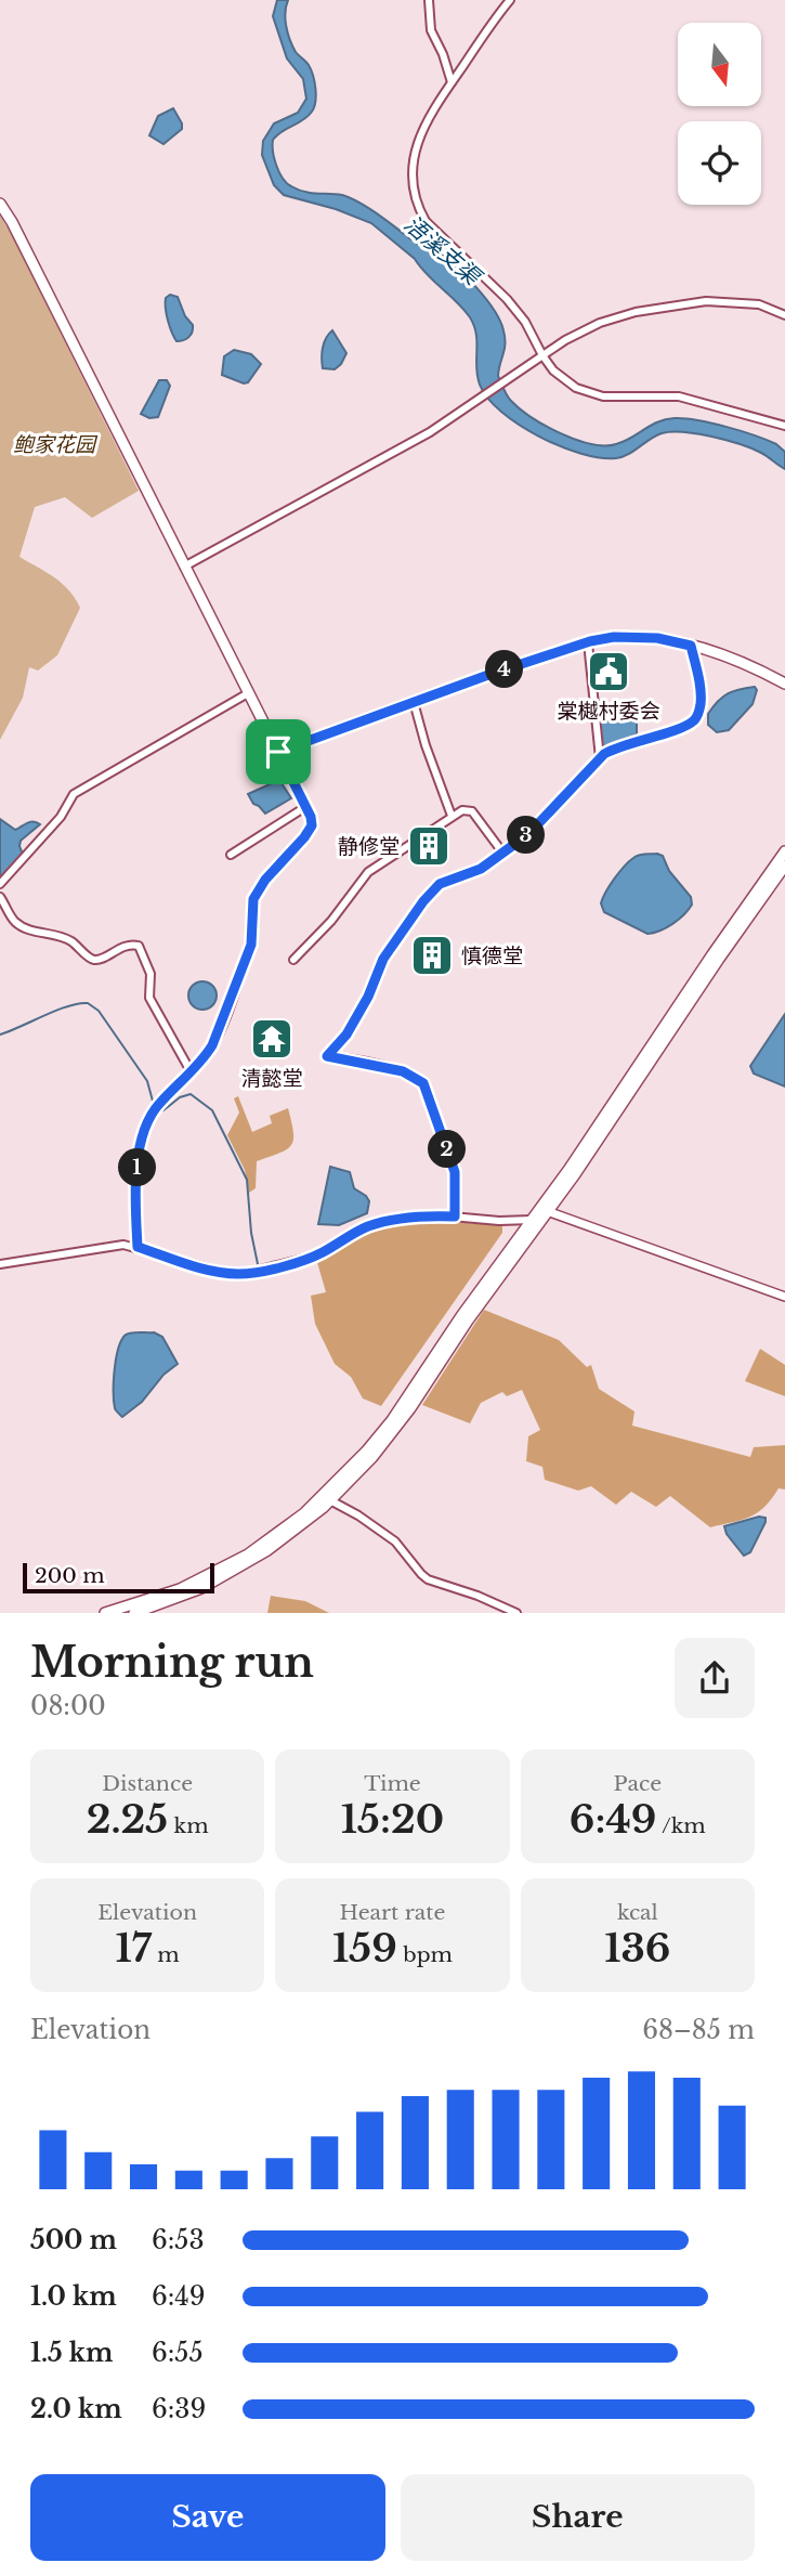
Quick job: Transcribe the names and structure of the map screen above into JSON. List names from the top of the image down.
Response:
{
  "water": ["浯溪支渠"],
  "parks": ["鲍家花园"],
  "places": {
    "public building": ["棠樾村委会"],
    "building": ["静修堂", "慎德堂"],
    "temple": ["清懿堂"]
  },
  "scale_bar": "200 m",
  "north": "bottom",
  "page": {
    "pins": [
      "4",
      "3",
      "2",
      "1"
    ],
    "scale": "200 m",
    "heading": ["Morning run", "08:00"],
    "stats": [
      ["Distance", "2.25 km"],
      ["Time", "15:20"],
      ["Pace", "6:49 /km"],
      ["Elevation", "17 m"],
      ["Heart rate", "159 bpm"],
      ["kcal", "136"]
    ],
    "chart": ["Elevation", "68–85 m"],
    "list": [
      {
        "name": "500 m",
        "note": "6:53"
      },
      {
        "name": "1.0 km",
        "note": "6:49"
      },
      {
        "name": "1.5 km",
        "note": "6:55"
      },
      {
        "name": "2.0 km",
        "note": "6:39"
      }
    ],
    "buttons": ["Save", "Share"]
  }
}
